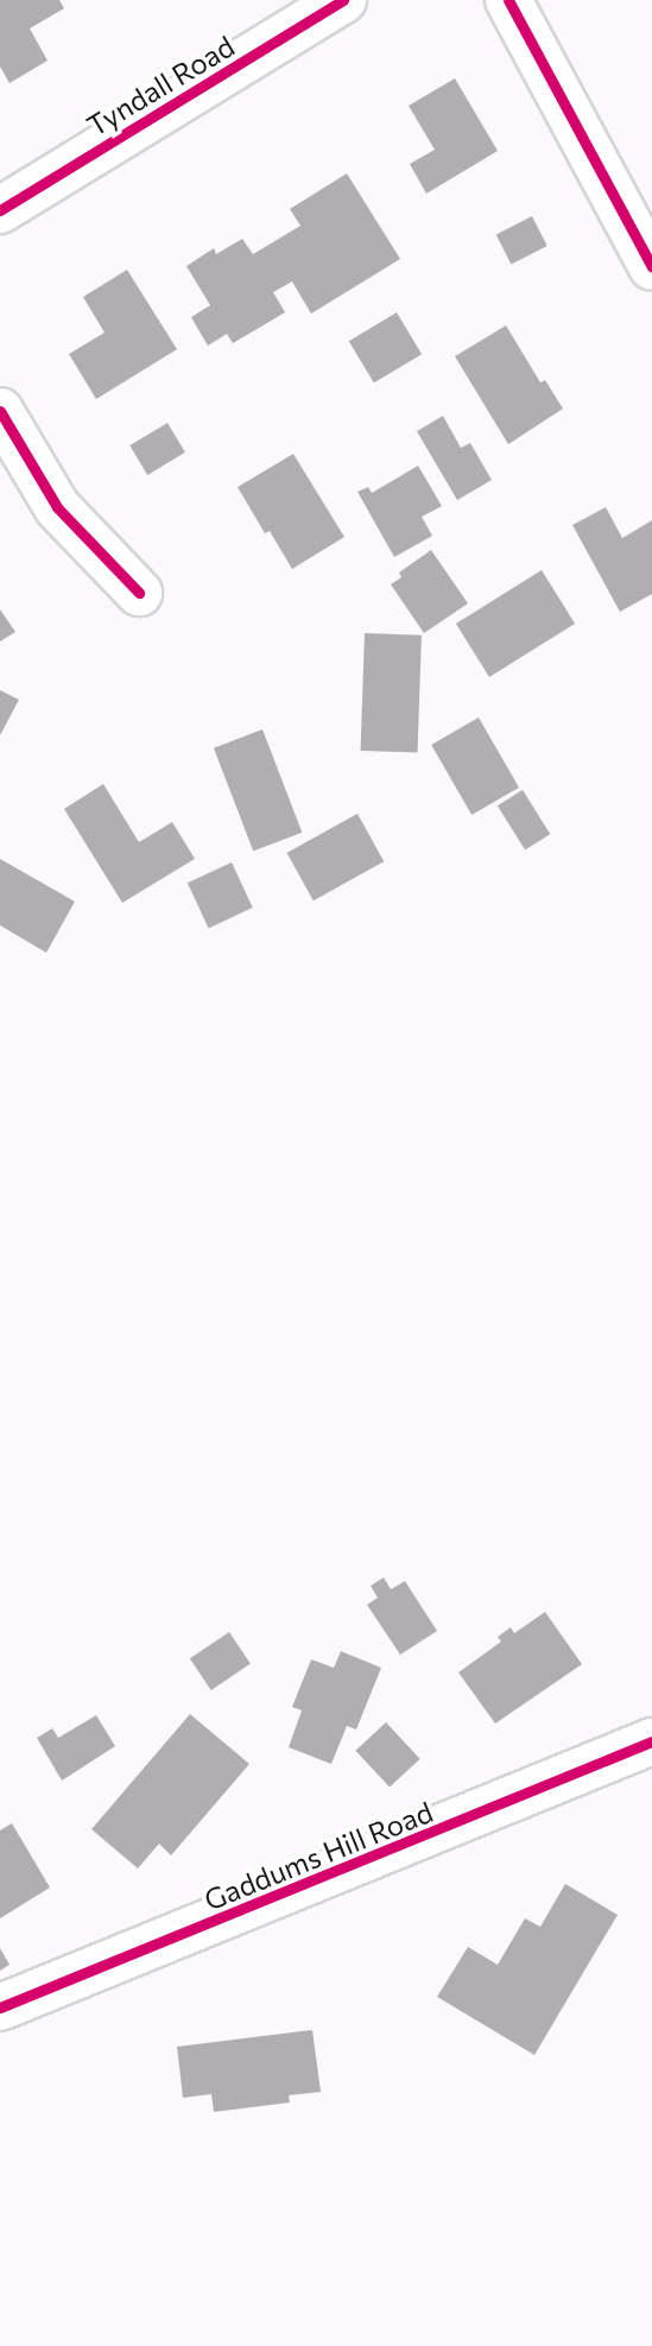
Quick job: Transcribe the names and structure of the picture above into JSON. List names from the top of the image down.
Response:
{
  "streets": {
    "street": ["Tyndall Road", "Gaddums Hill Road"]
  }
}
